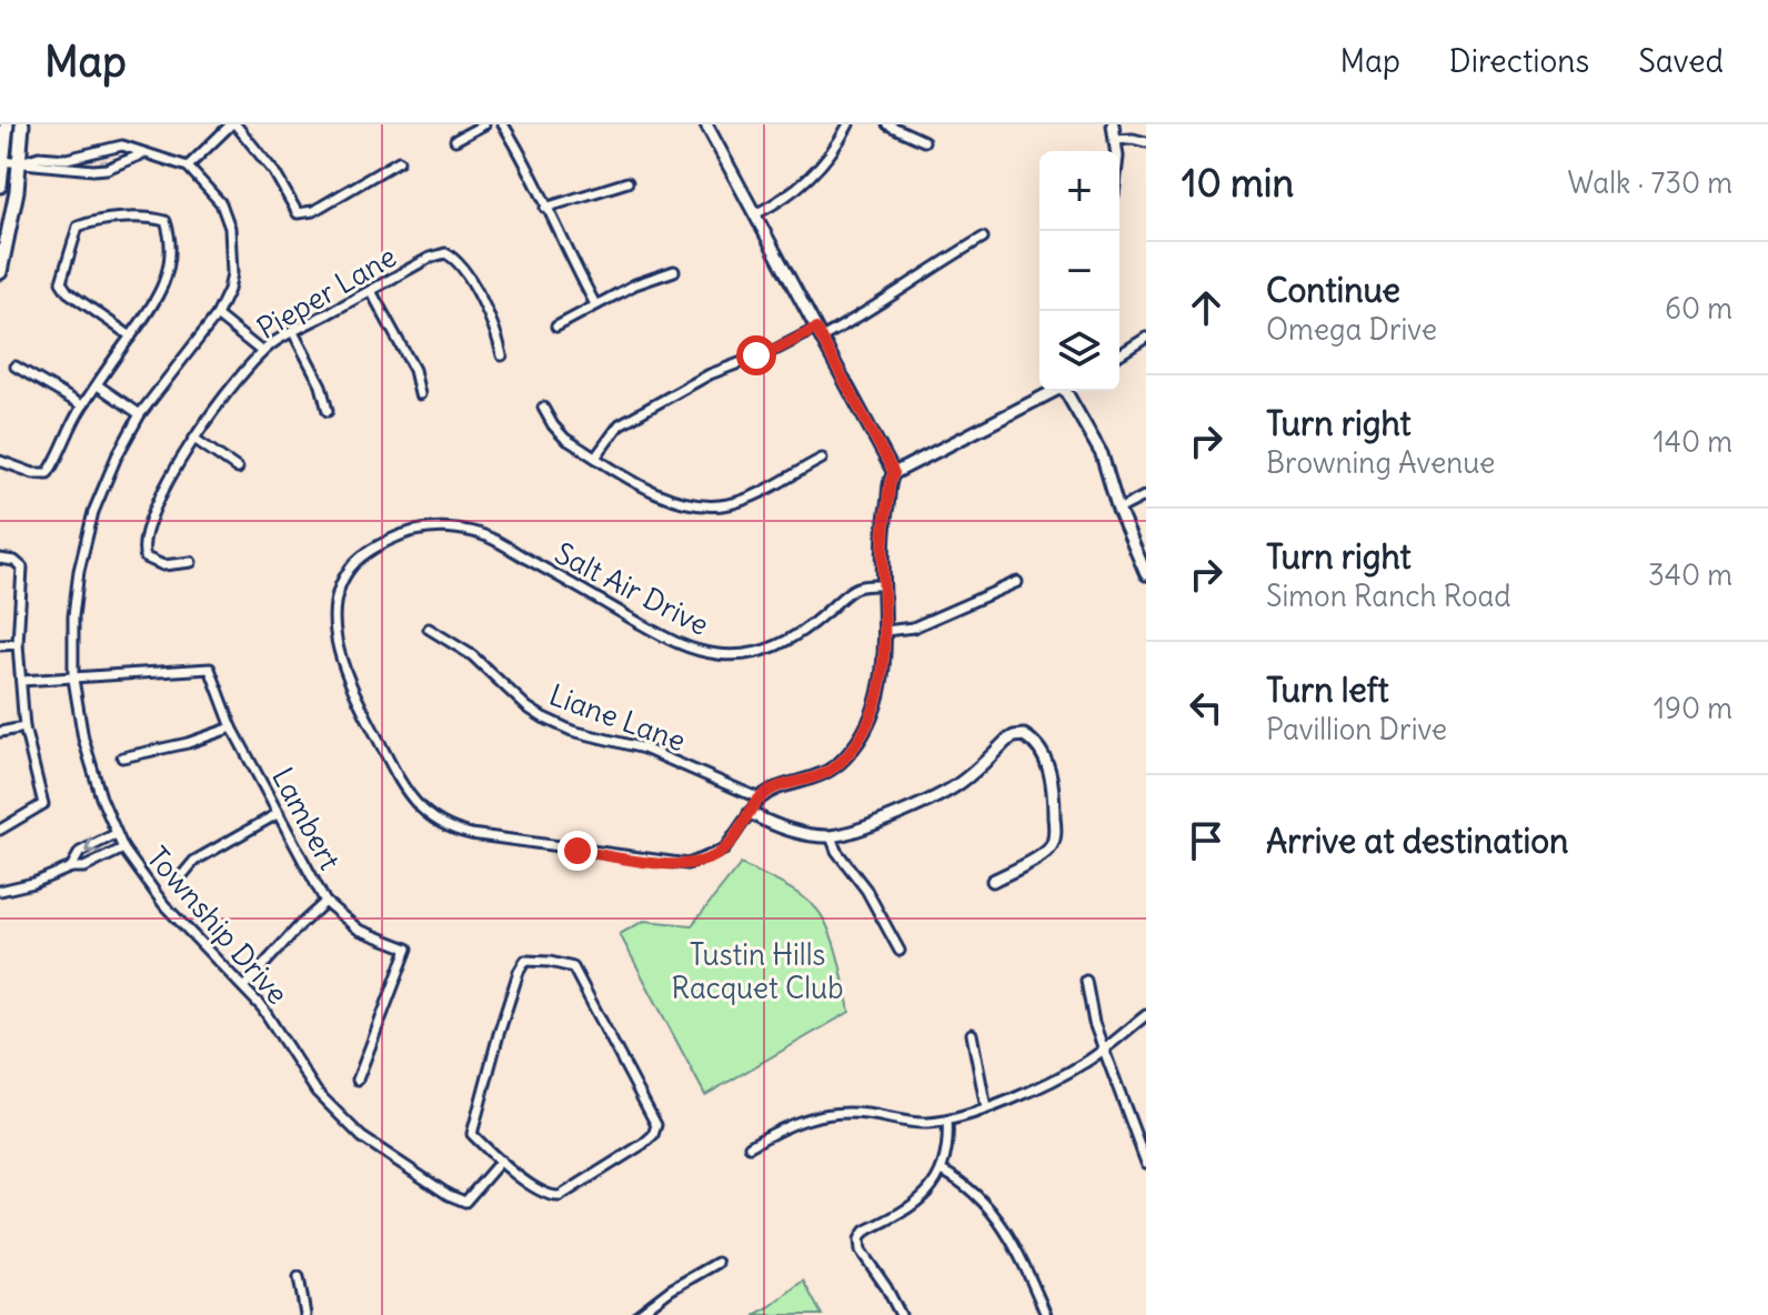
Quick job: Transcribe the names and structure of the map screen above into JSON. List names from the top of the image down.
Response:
{
  "streets": {
    "street": [
      "Pieper Lane",
      "Salt Air Drive",
      "Liane Lane",
      "Lambert",
      "Township Drive"
    ]
  },
  "crossings": [
    ["Lambert", "Township Drive"]
  ],
  "parks": ["Tustin Hills Racquet Club"],
  "page": {
    "header": "Map",
    "nav": ["Map", "Directions", "Saved"],
    "heading": ["10 min", "Walk · 730 m"],
    "map_buttons": ["+", "−"],
    "list": [
      ["Continue", "Omega Drive", "60 m"],
      ["Turn right", "Browning Avenue", "140 m"],
      ["Turn right", "Simon Ranch Road", "340 m"],
      ["Turn left", "Pavillion Drive", "190 m"],
      "Arrive at destination"
    ]
  }
}
